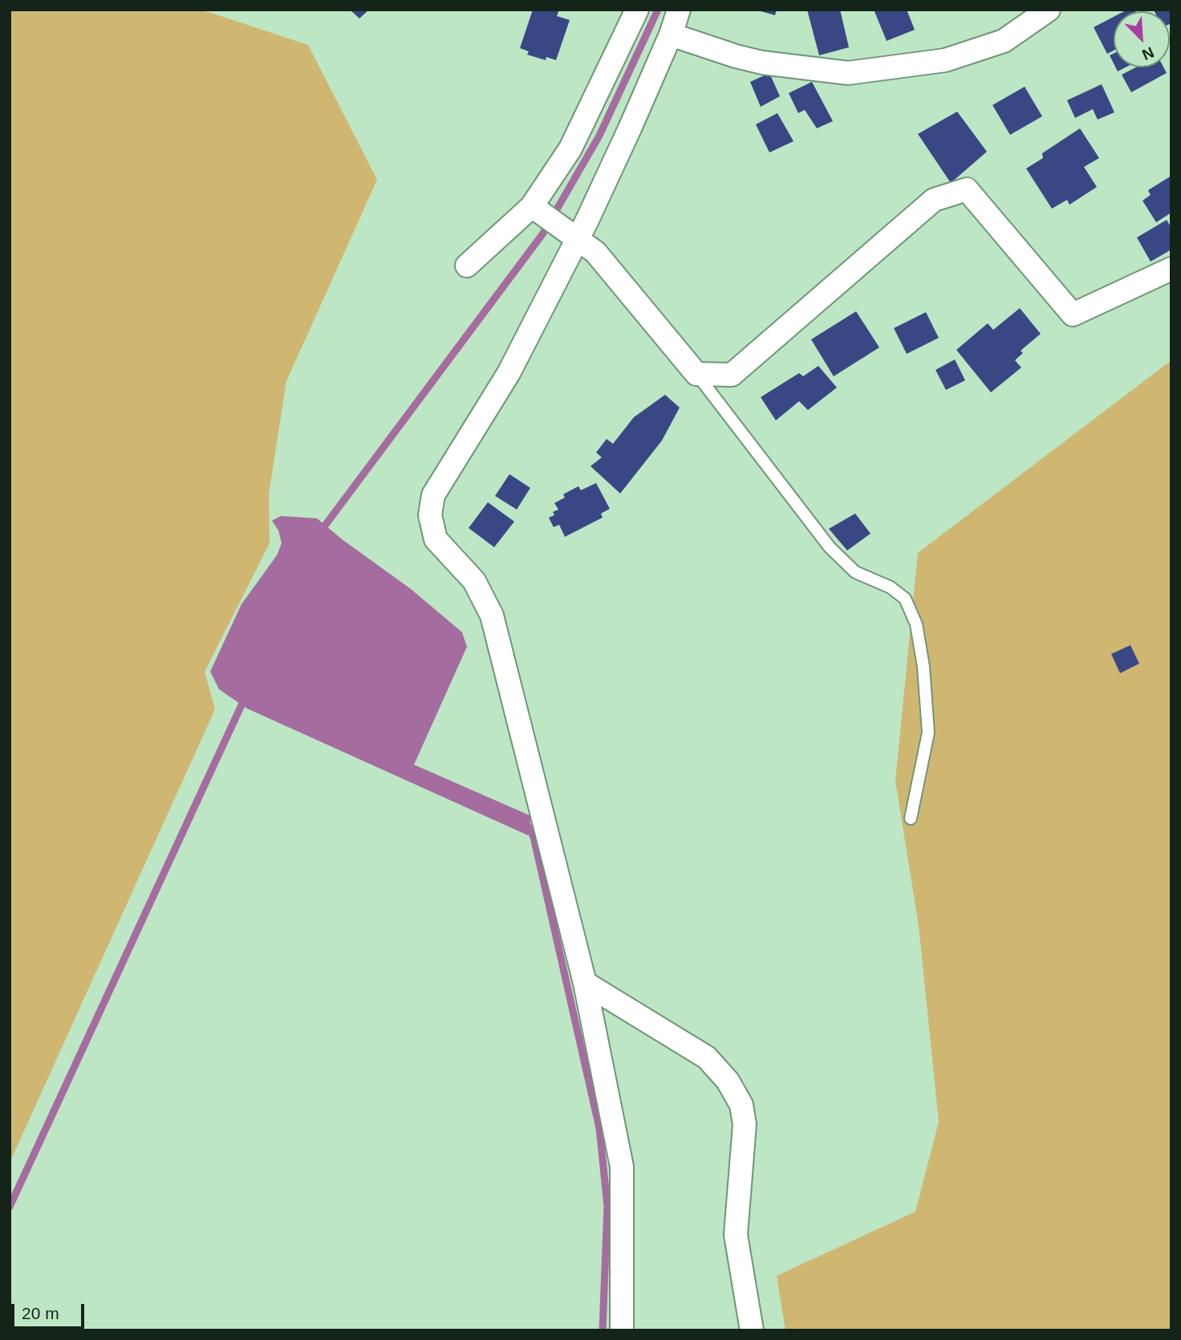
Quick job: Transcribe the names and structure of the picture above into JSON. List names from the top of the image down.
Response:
{
  "scale_bar": "20 m",
  "north": "bottom right"
}
